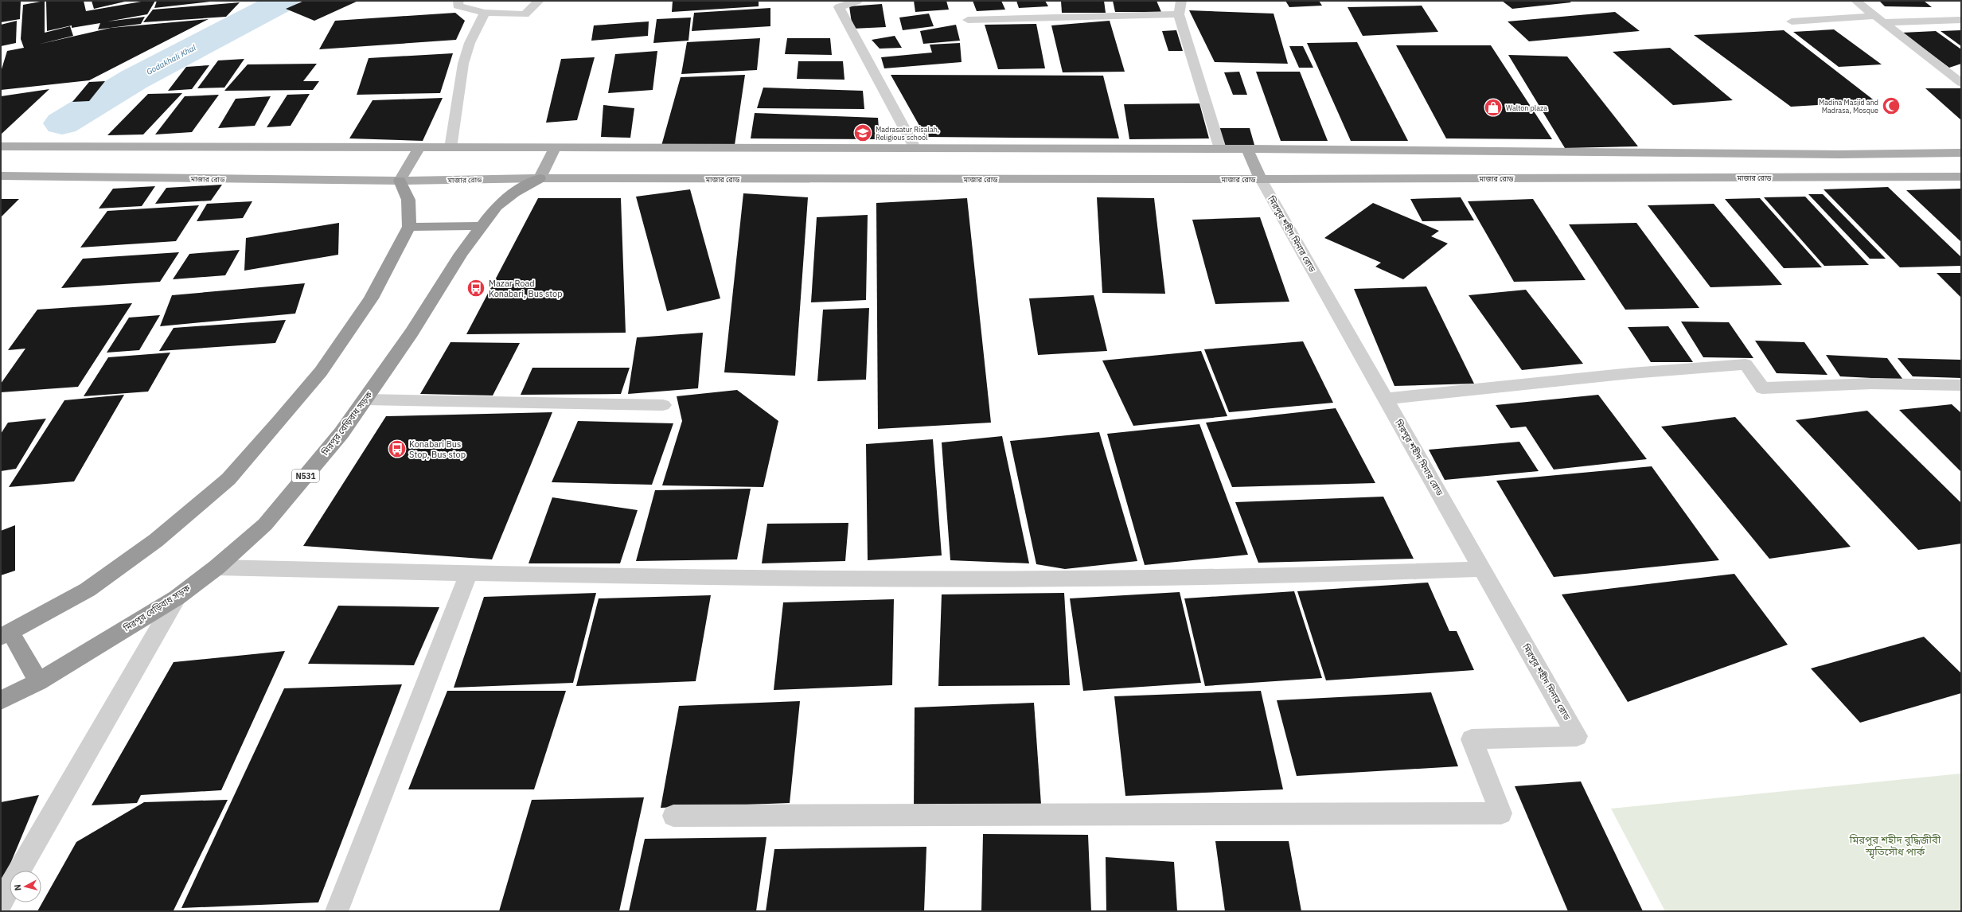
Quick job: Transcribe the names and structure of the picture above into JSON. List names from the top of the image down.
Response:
{
  "streets": {
    "highway": ["মিরপুর বেড়িবাধ সড়ক", "N531"],
    "main road": ["মাজার রোড"],
    "street": ["মিরপুর শহীদ মিনার রোড"]
  },
  "crossings": [
    ["মাজার রোড", "মিরপুর শহীদ মিনার রোড"],
    ["মাজার রোড", "মিরপুর বেড়িবাধ সড়ক"]
  ],
  "water": ["Godakhali Khal"],
  "parks": ["মিরপুর শহীদ বুদ্ধিজীবী স্মৃতিসৌধ পার্ক"],
  "places": {
    "mosque": ["Madina Masjid and Madrasa, Mosque"],
    "shop": ["Walton plaza"],
    "school or university": ["Madrasatur Risalah, Religious school"],
    "bus stop": ["Mazar Road Konabari, Bus stop", "Konabari Bus Stop, Bus stop"]
  },
  "north": "left"
}
